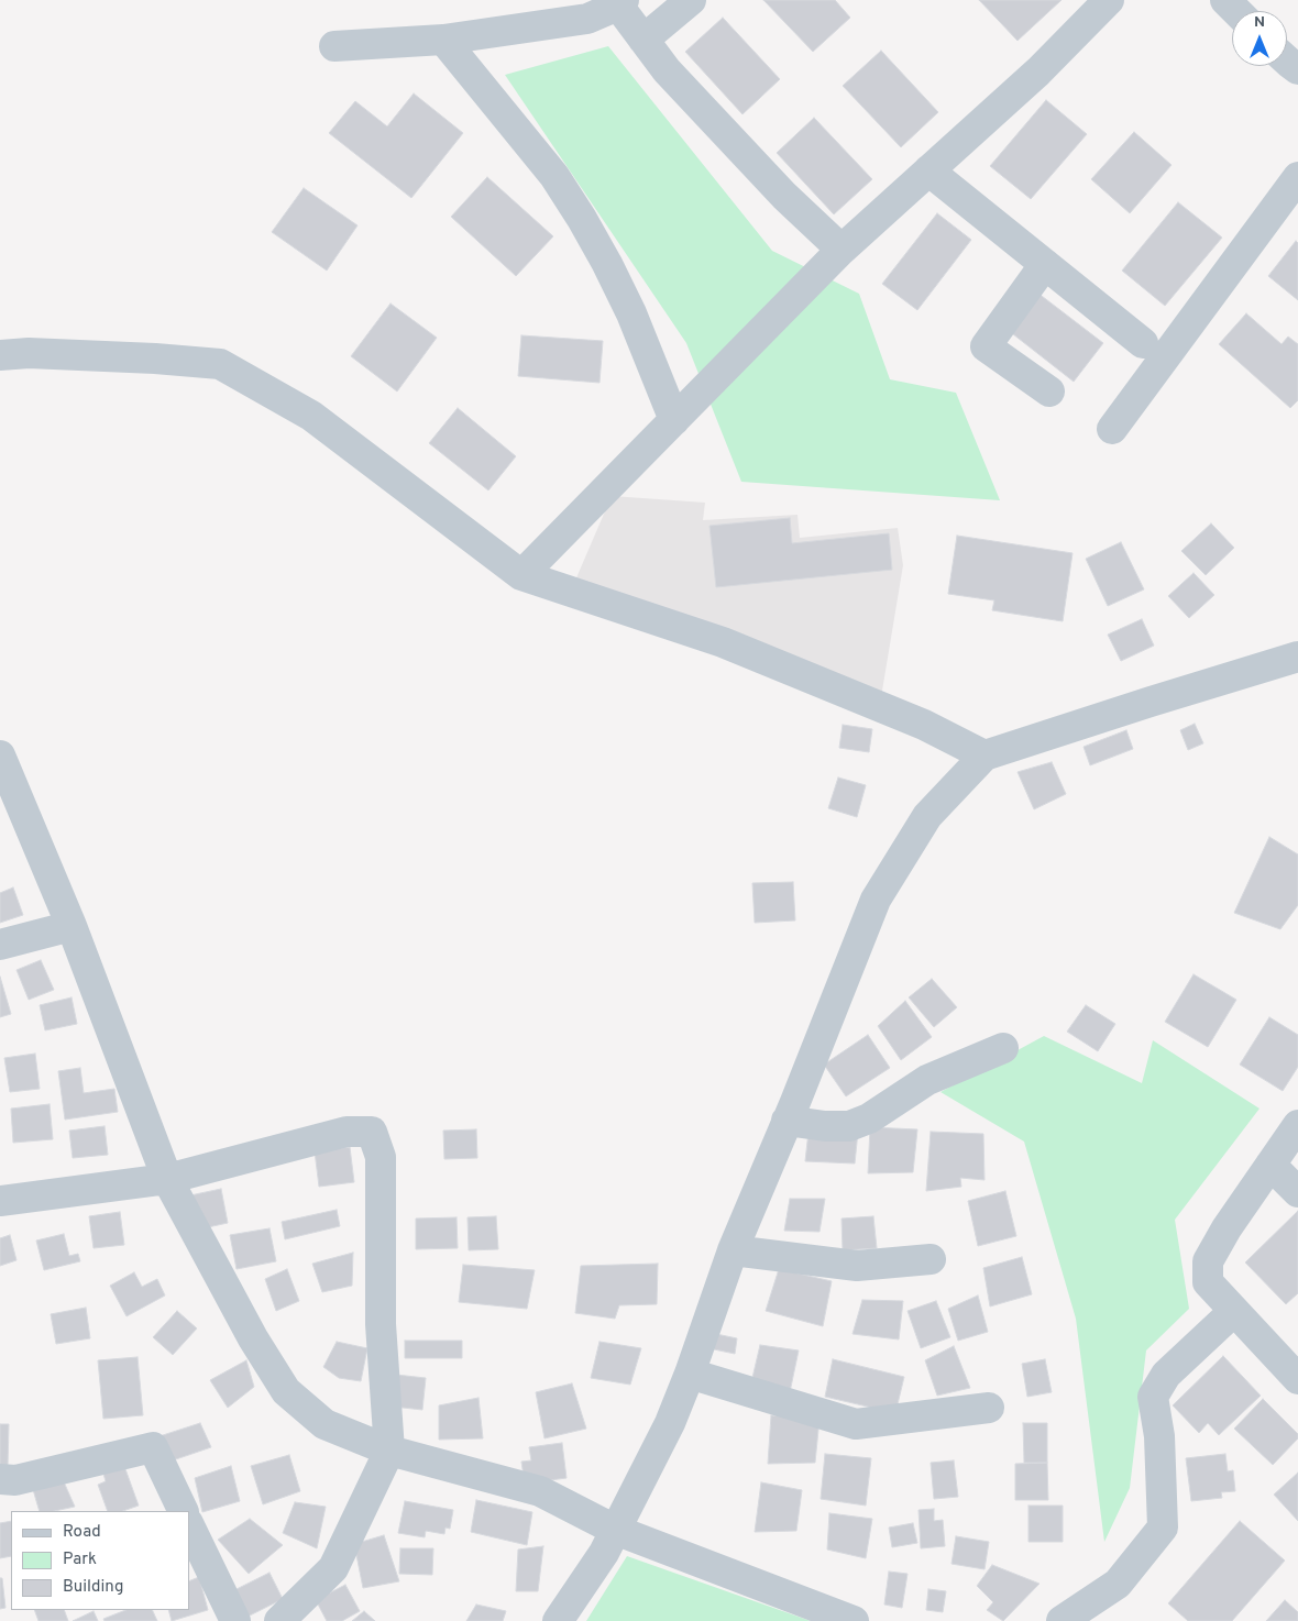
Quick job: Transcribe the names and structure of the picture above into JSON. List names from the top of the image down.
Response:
{
  "legend": ["Road", "Park", "Building"],
  "north": "top"
}
